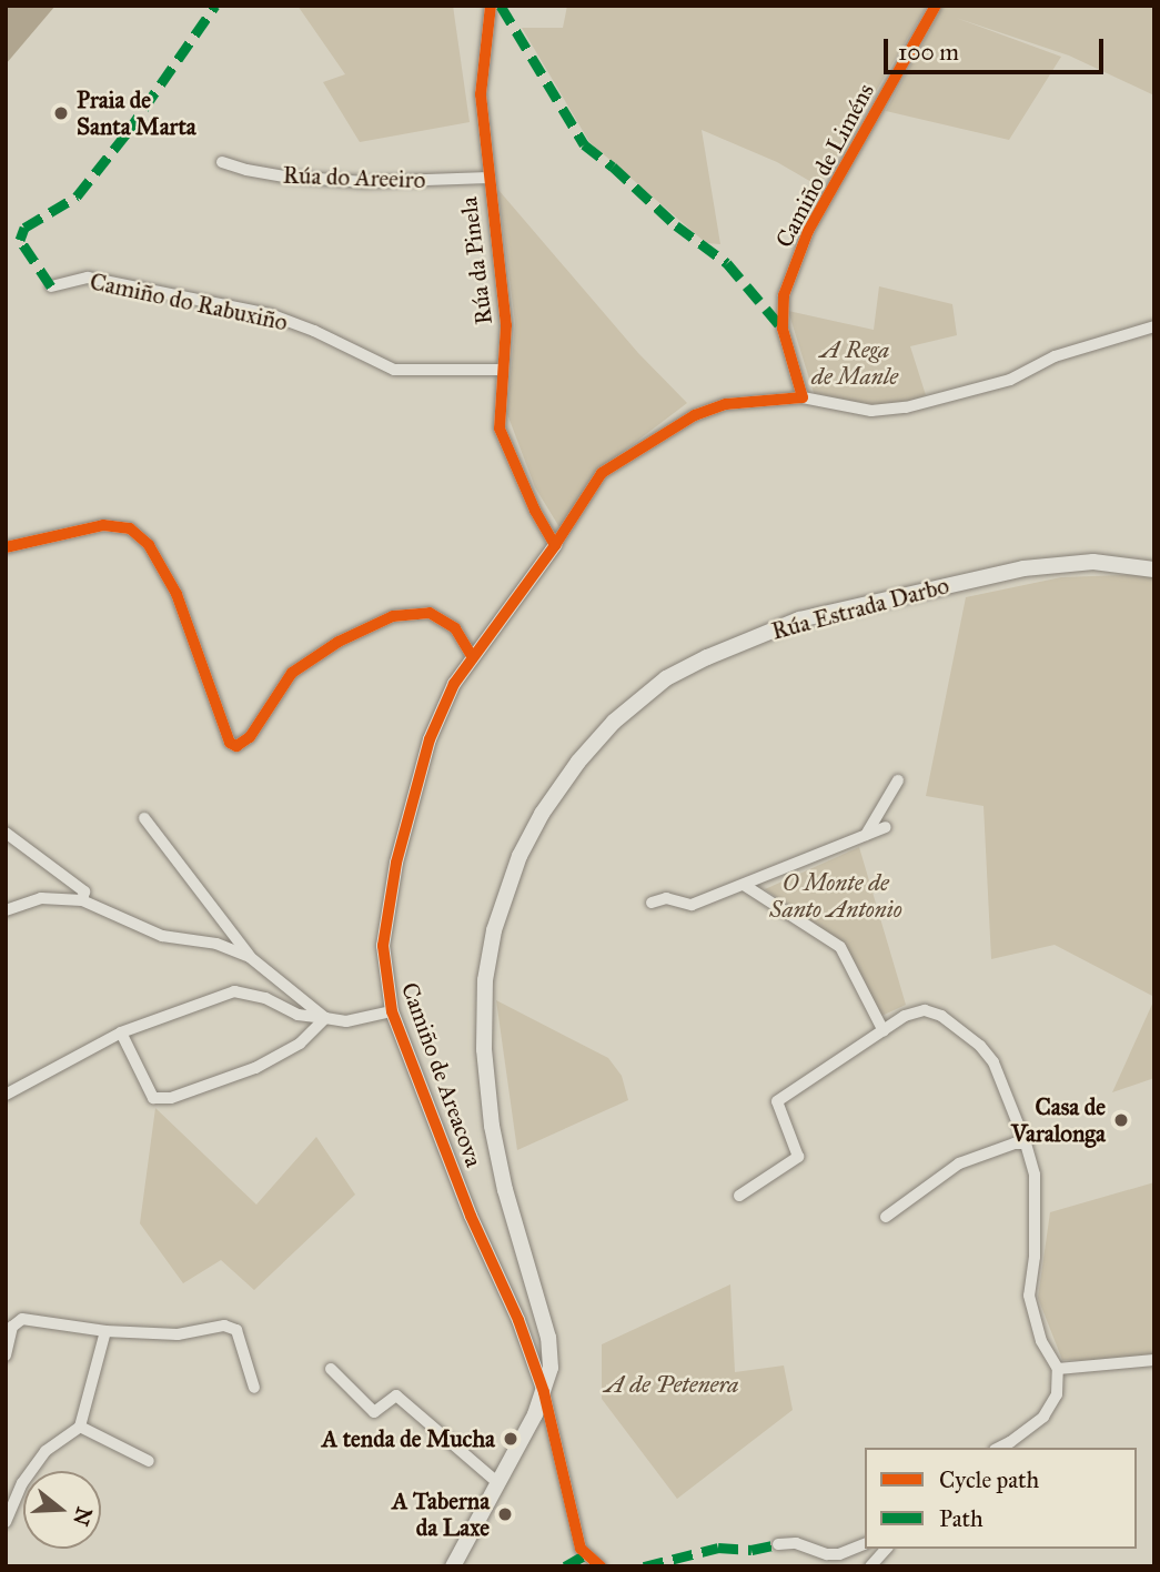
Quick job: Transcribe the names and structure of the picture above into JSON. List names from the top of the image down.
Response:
{
  "streets": {
    "main road": ["Rúa Estrada Darbo"],
    "street": [
      "Camiño de Liméns",
      "Rúa do Areeiro",
      "Rúa da Pinela",
      "Camiño do Rabuxiño",
      "Camiño de Areacova"
    ]
  },
  "crossings": [
    ["Camiño de Liméns", "Camiño de Areacova"],
    ["Rúa do Areeiro", "Rúa da Pinela"],
    ["Rúa da Pinela", "Camiño do Rabuxiño"],
    ["Rúa da Pinela", "Camiño de Areacova"],
    ["Rúa Estrada Darbo", "Camiño de Areacova"]
  ],
  "parks": ["A Rega de Manle", "O Monte de Santo Antonio", "A de Petenera"],
  "places": [
    "Praia de Santa Marta",
    "Casa de Varalonga",
    "A tenda de Mucha",
    "A Taberna da Laxe"
  ],
  "legend": ["Cycle path", "Path"],
  "scale_bar": "100 m",
  "north": "right"
}
